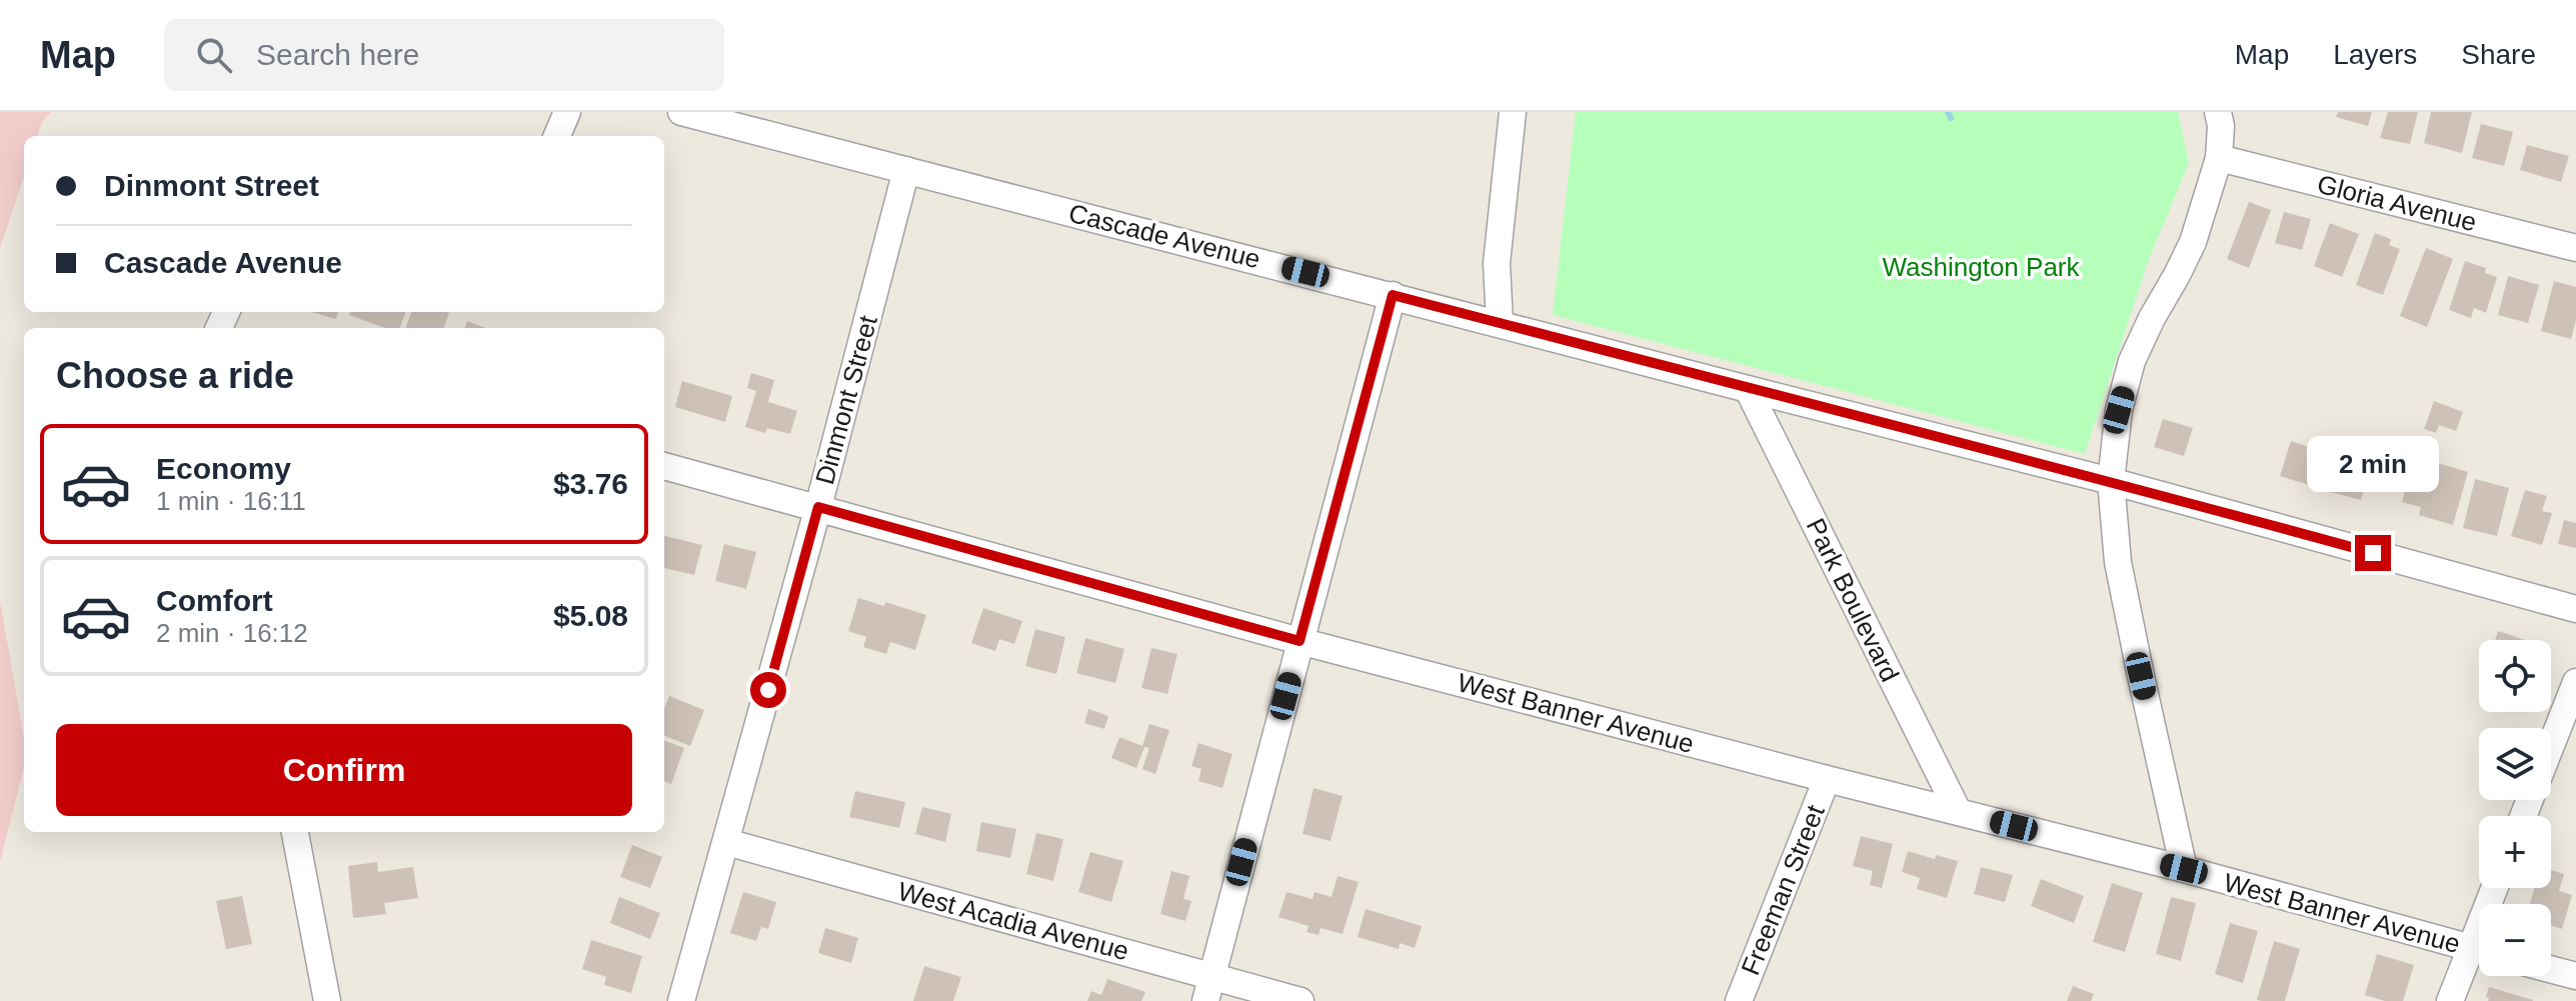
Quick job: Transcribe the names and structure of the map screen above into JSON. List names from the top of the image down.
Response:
{
  "streets": {
    "street": [
      "Gloria Avenue",
      "Cascade Avenue",
      "Dinmont Street",
      "Park Boulevard",
      "West Banner Avenue",
      "Freeman Street",
      "West Acadia Avenue"
    ]
  },
  "crossings": [
    ["Cascade Avenue", "Dinmont Street"],
    ["Cascade Avenue", "Park Boulevard"],
    ["Dinmont Street", "West Banner Avenue"],
    ["Dinmont Street", "West Acadia Avenue"],
    ["Park Boulevard", "West Banner Avenue"],
    ["West Banner Avenue", "Freeman Street"]
  ],
  "parks": ["Washington Park"],
  "page": {
    "header": "Map",
    "search": "Search here",
    "nav": ["Map", "Layers", "Share"],
    "banner": ["Dinmont Street", "Cascade Avenue"],
    "heading": "Choose a ride",
    "list": [
      {
        "name": "Economy",
        "note": "1 min · 16:11",
        "value": "$3.76"
      },
      {
        "name": "Comfort",
        "note": "2 min · 16:12",
        "value": "$5.08"
      }
    ],
    "bubble": "2 min",
    "map_buttons": ["+", "−"],
    "buttons": "Confirm"
  }
}
